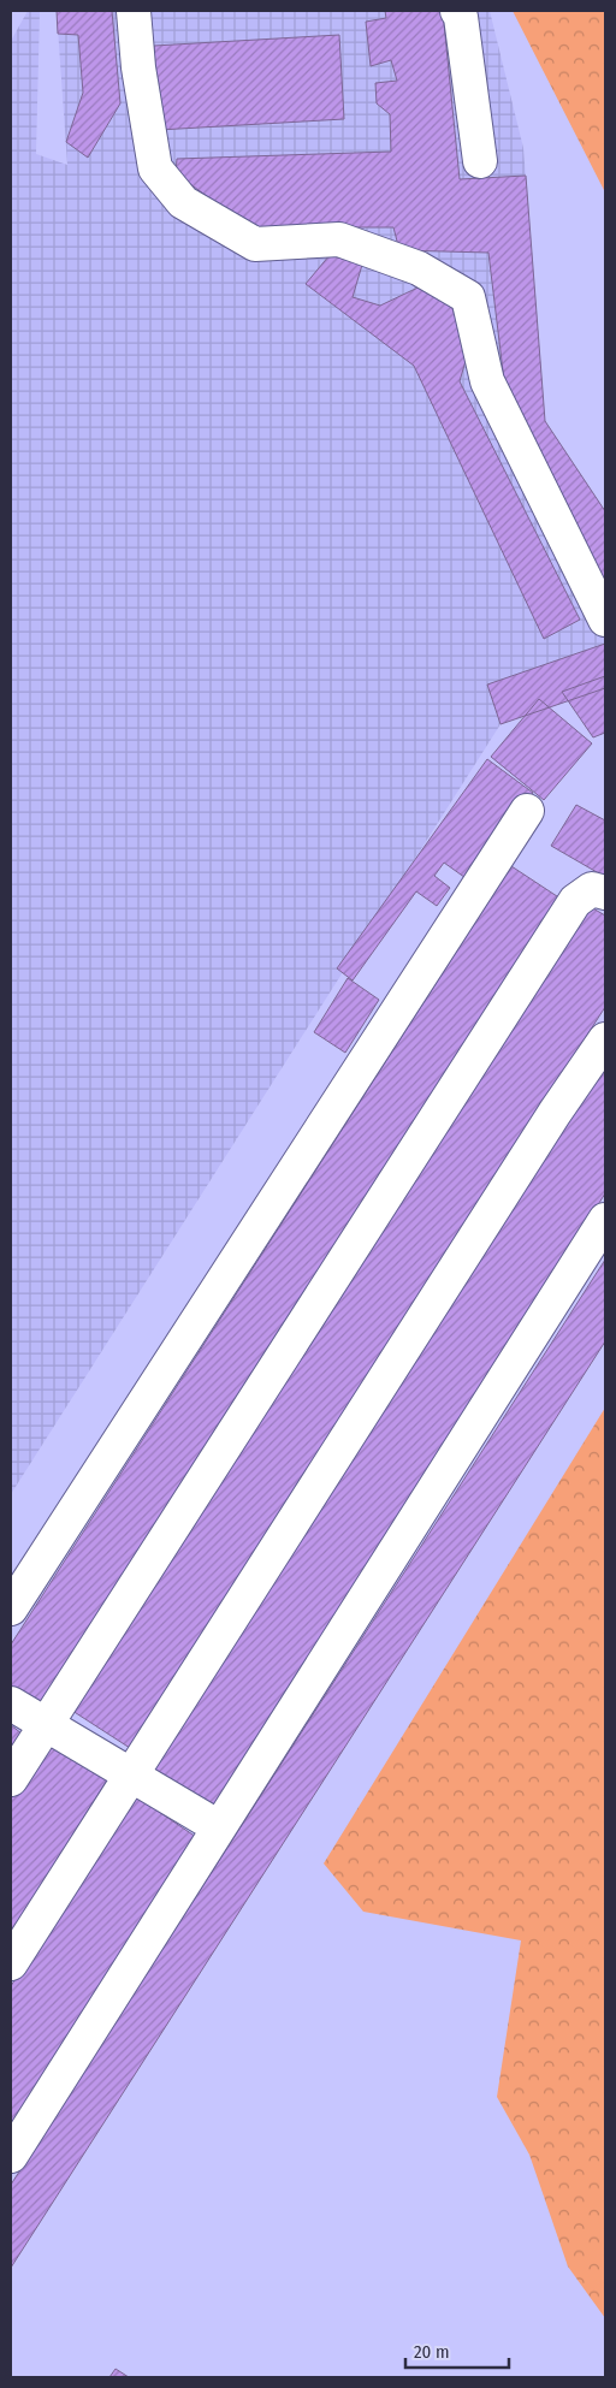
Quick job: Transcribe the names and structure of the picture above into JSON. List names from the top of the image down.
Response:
{
  "scale_bar": "20 m"
}
